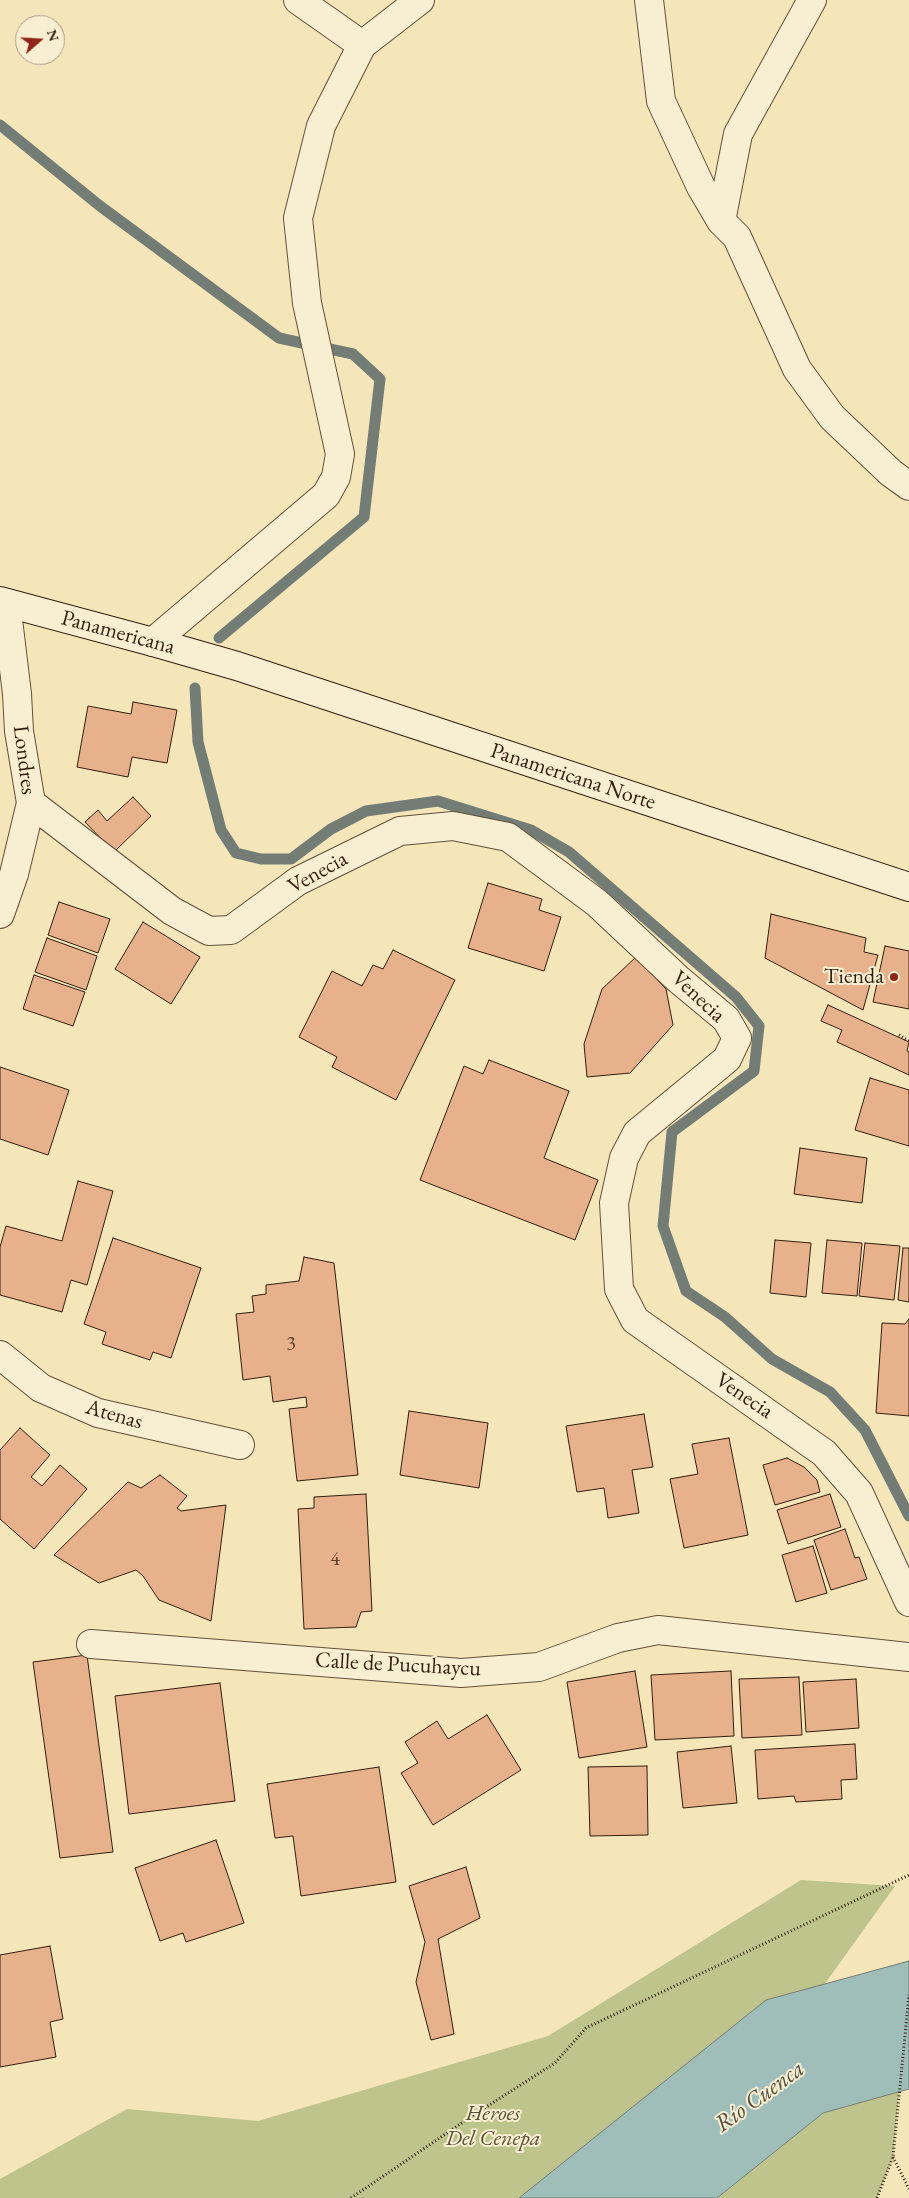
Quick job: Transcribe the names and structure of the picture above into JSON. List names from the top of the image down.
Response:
{
  "streets": {
    "street": [
      "Panamericana",
      "Londres",
      "Panamericana Norte",
      "Venecia",
      "Atenas",
      "Calle de Pucuhaycu"
    ]
  },
  "crossings": [
    ["Panamericana", "Londres"],
    ["Panamericana", "Panamericana Norte"],
    ["Londres", "Venecia"]
  ],
  "water": ["Río Cuenca"],
  "parks": ["Heroes Del Cenepa"],
  "places": ["Tienda"],
  "house_numbers": ["3", "4"],
  "north": "right"
}
